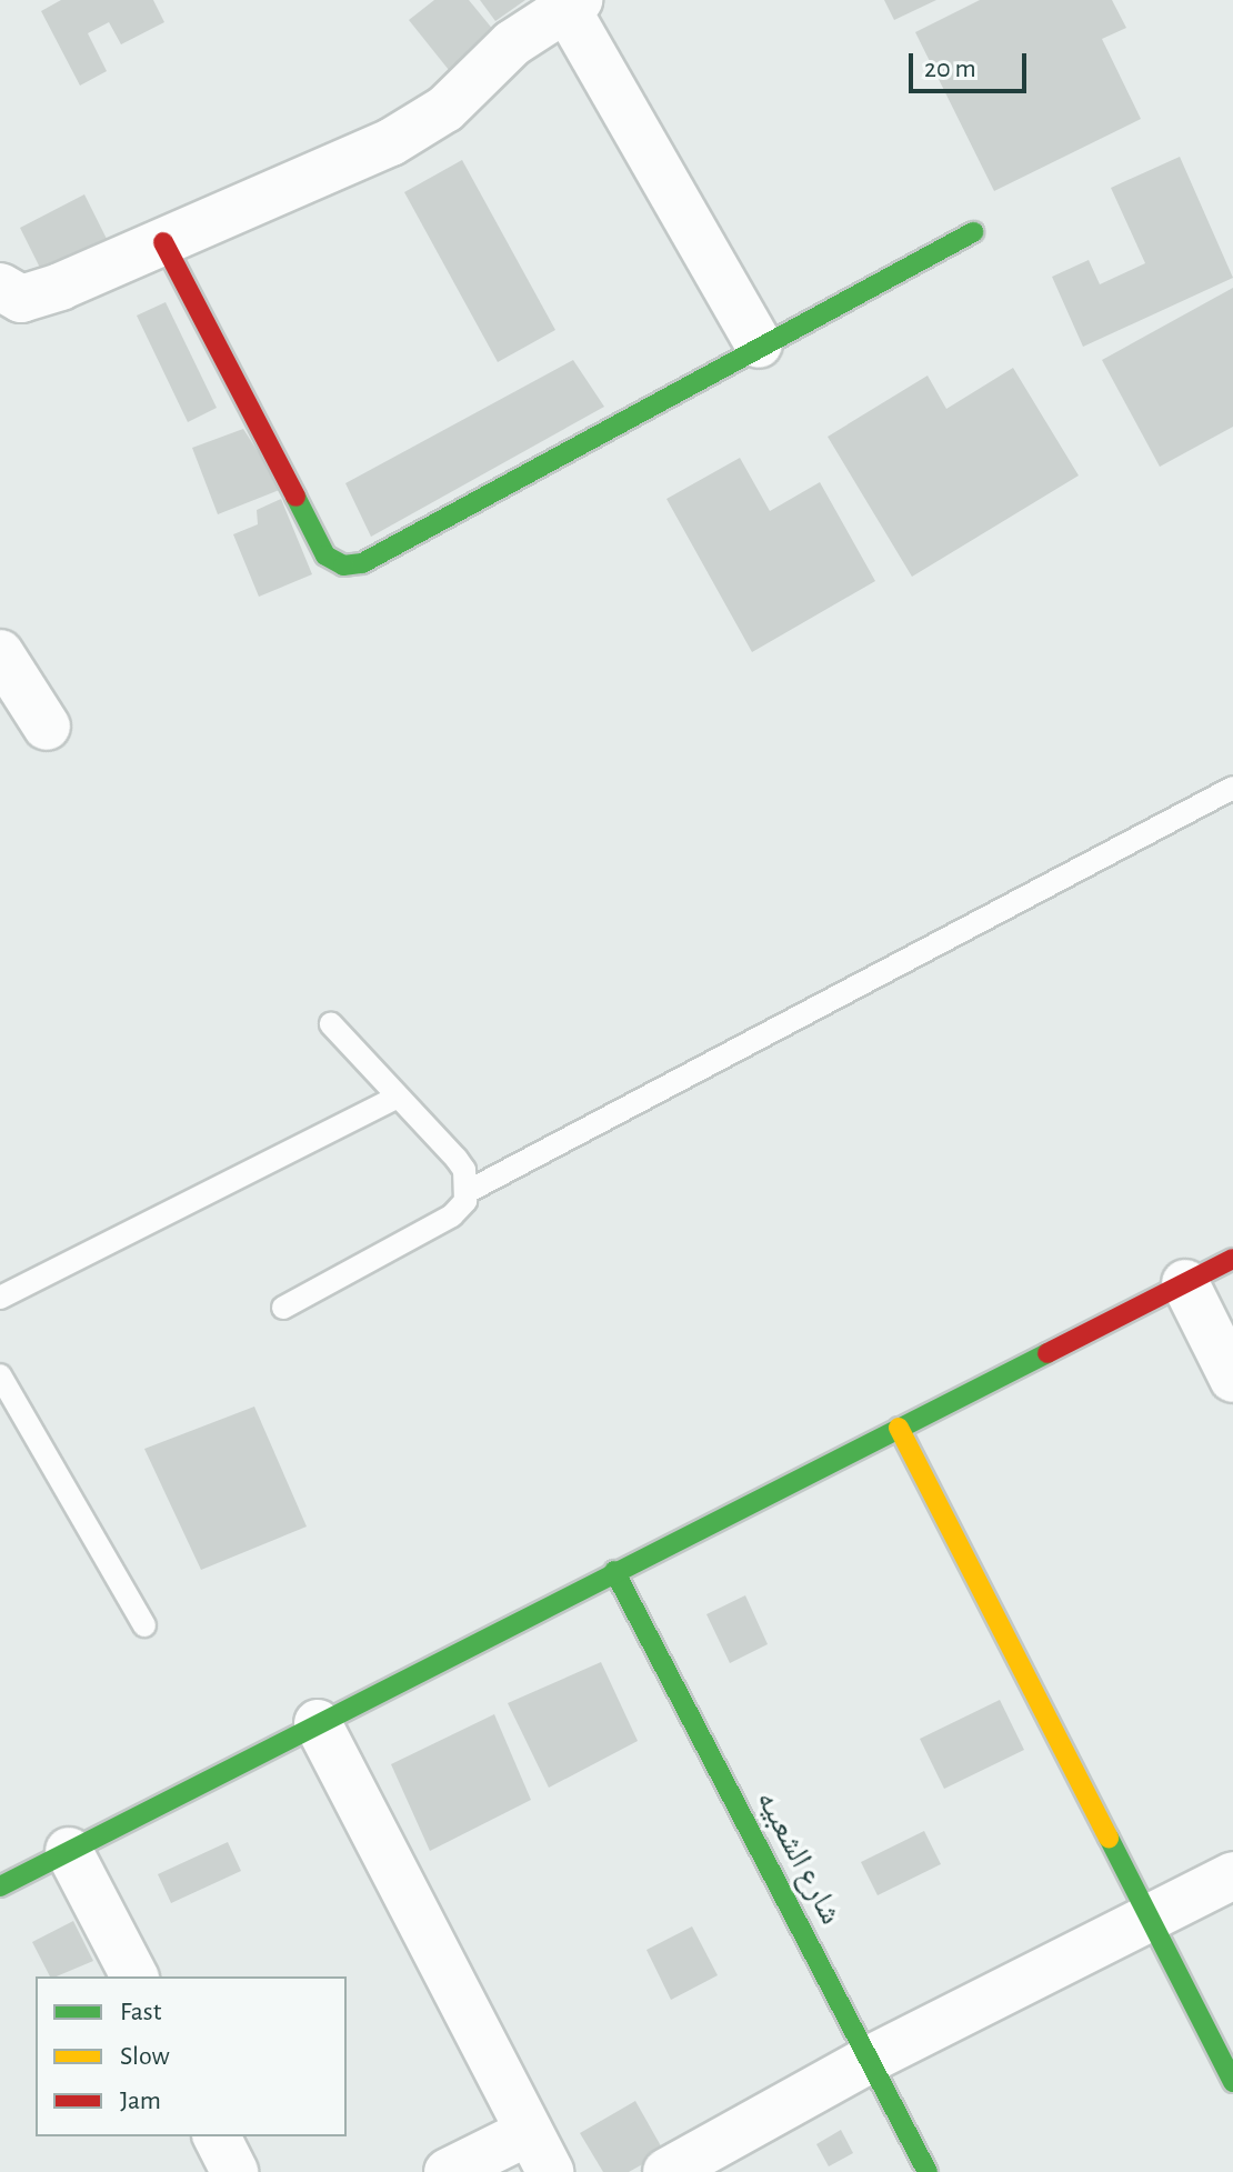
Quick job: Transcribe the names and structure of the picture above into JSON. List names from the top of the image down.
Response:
{
  "streets": {
    "street": ["شارع الشعبيه"]
  },
  "legend": ["Fast", "Slow", "Jam"],
  "scale_bar": "20 m"
}
